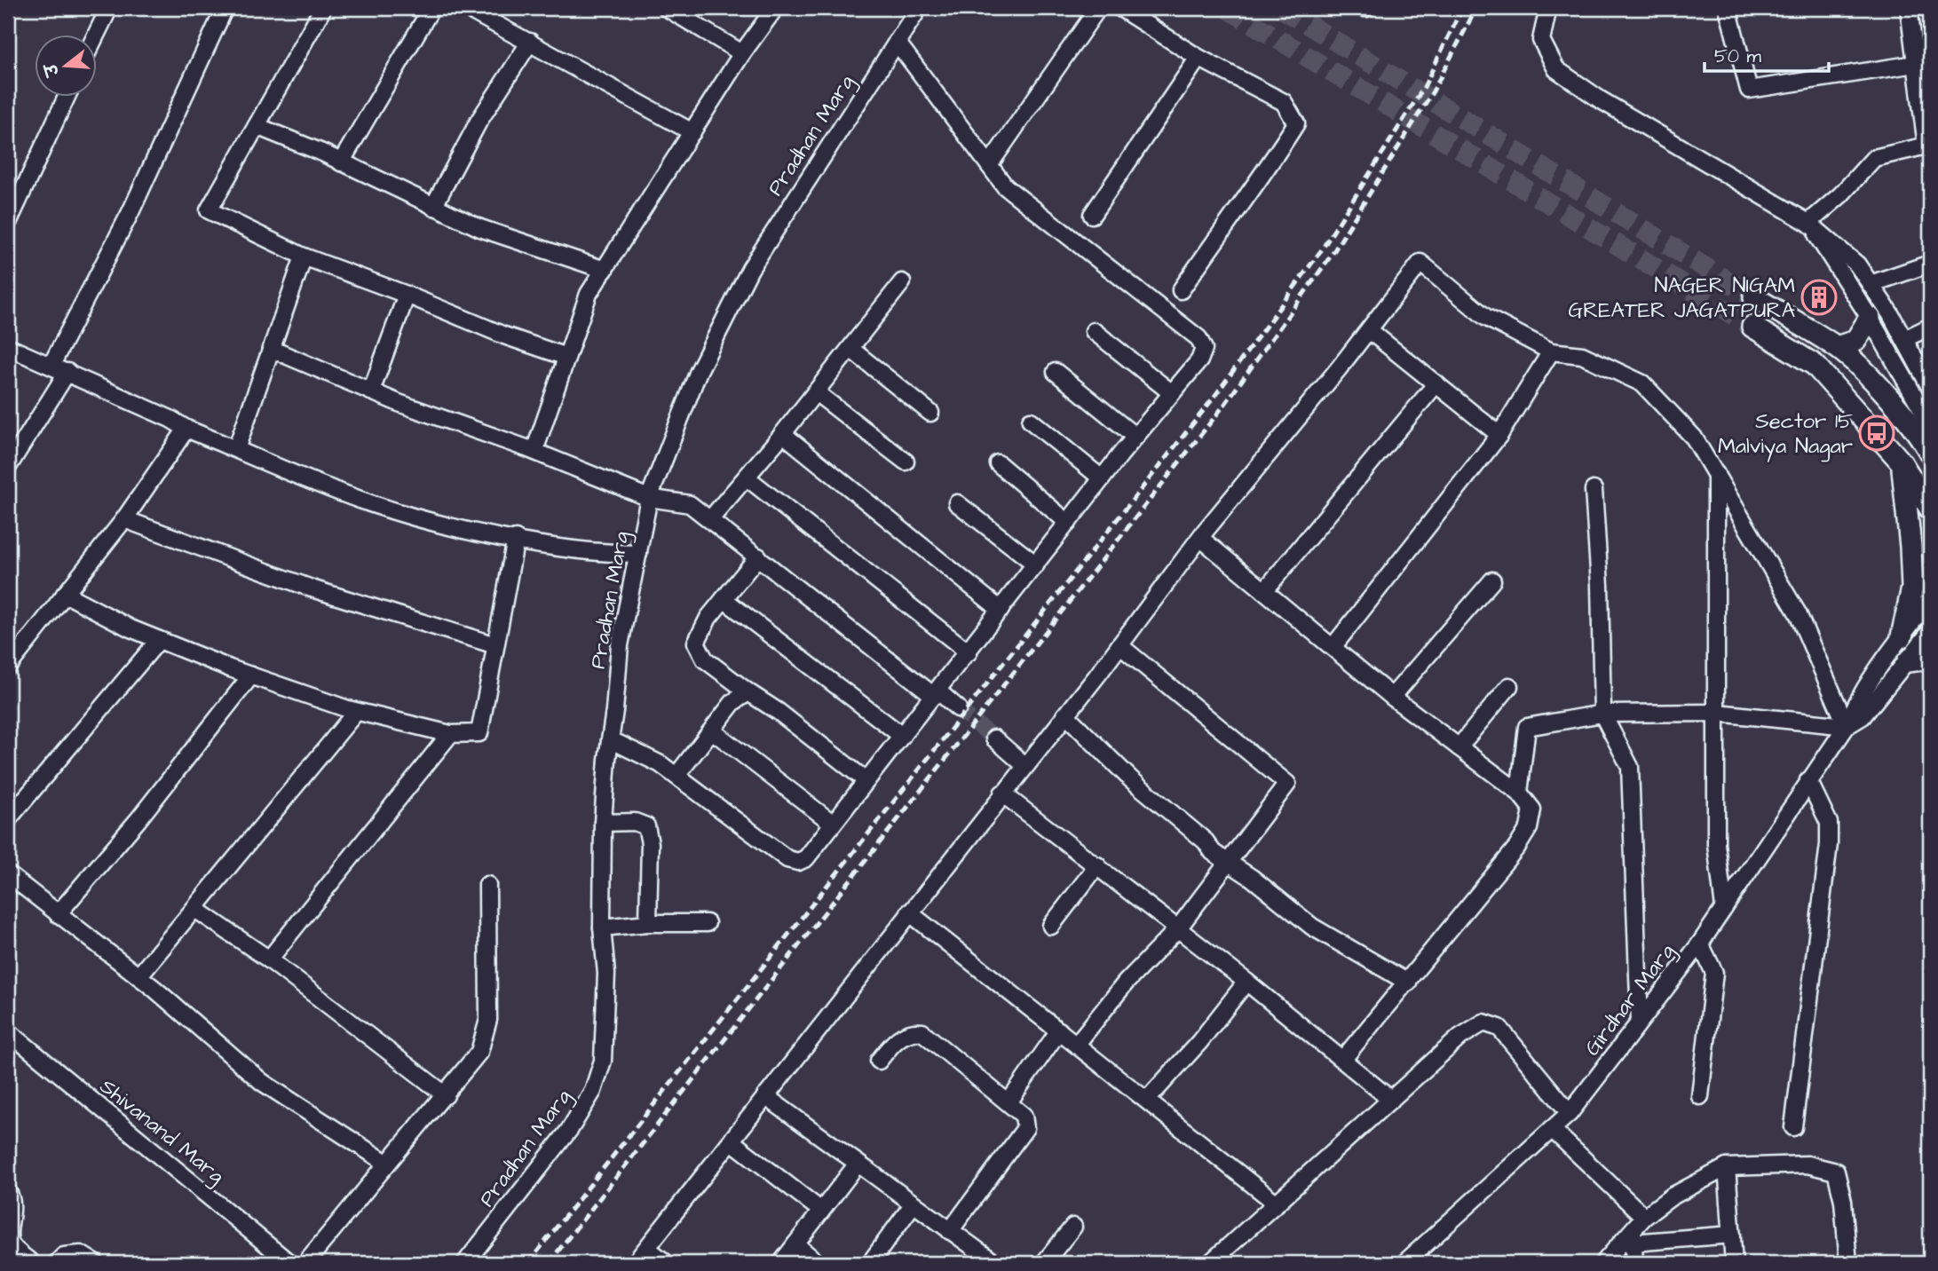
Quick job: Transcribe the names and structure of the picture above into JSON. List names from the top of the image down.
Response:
{
  "streets": {
    "street": ["Pradhan Marg", "Girdhar Marg", "Shivanand Marg"]
  },
  "places": {
    "building": ["NAGER NIGAM GREATER JAGATPURA"],
    "bus stop": ["Sector 15 Malviya Nagar"]
  },
  "scale_bar": "50 m",
  "north": "left"
}
